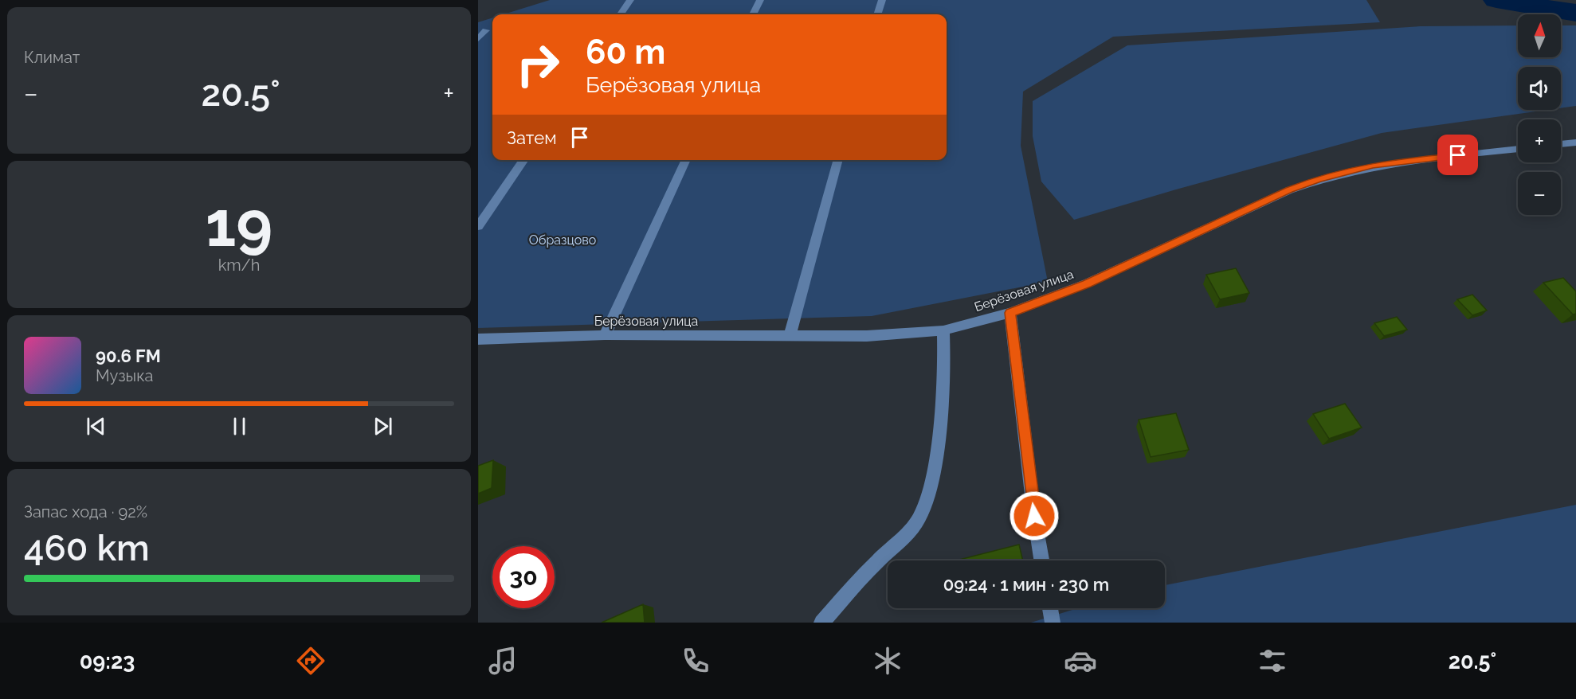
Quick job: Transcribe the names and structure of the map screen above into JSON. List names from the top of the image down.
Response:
{
  "streets": {
    "street": ["Берёзовая улица"]
  },
  "parks": ["Образцово"],
  "north": "top",
  "page": {
    "tile": [
      "Климат",
      ["19", "km/h"],
      ["Запас хода · 92%", "460 km"]
    ],
    "map_buttons": ["+", "−"],
    "turn": ["60 m", "Берёзовая улица"],
    "heat": ["−", "20.5°", "+"],
    "then": "Затем",
    "song": ["90.6 FM", "Музыка"],
    "limit": "30",
    "trip": "09:24 · 1 мин · 230 m",
    "tabs": ["09:23", "20.5°"]
  }
}
